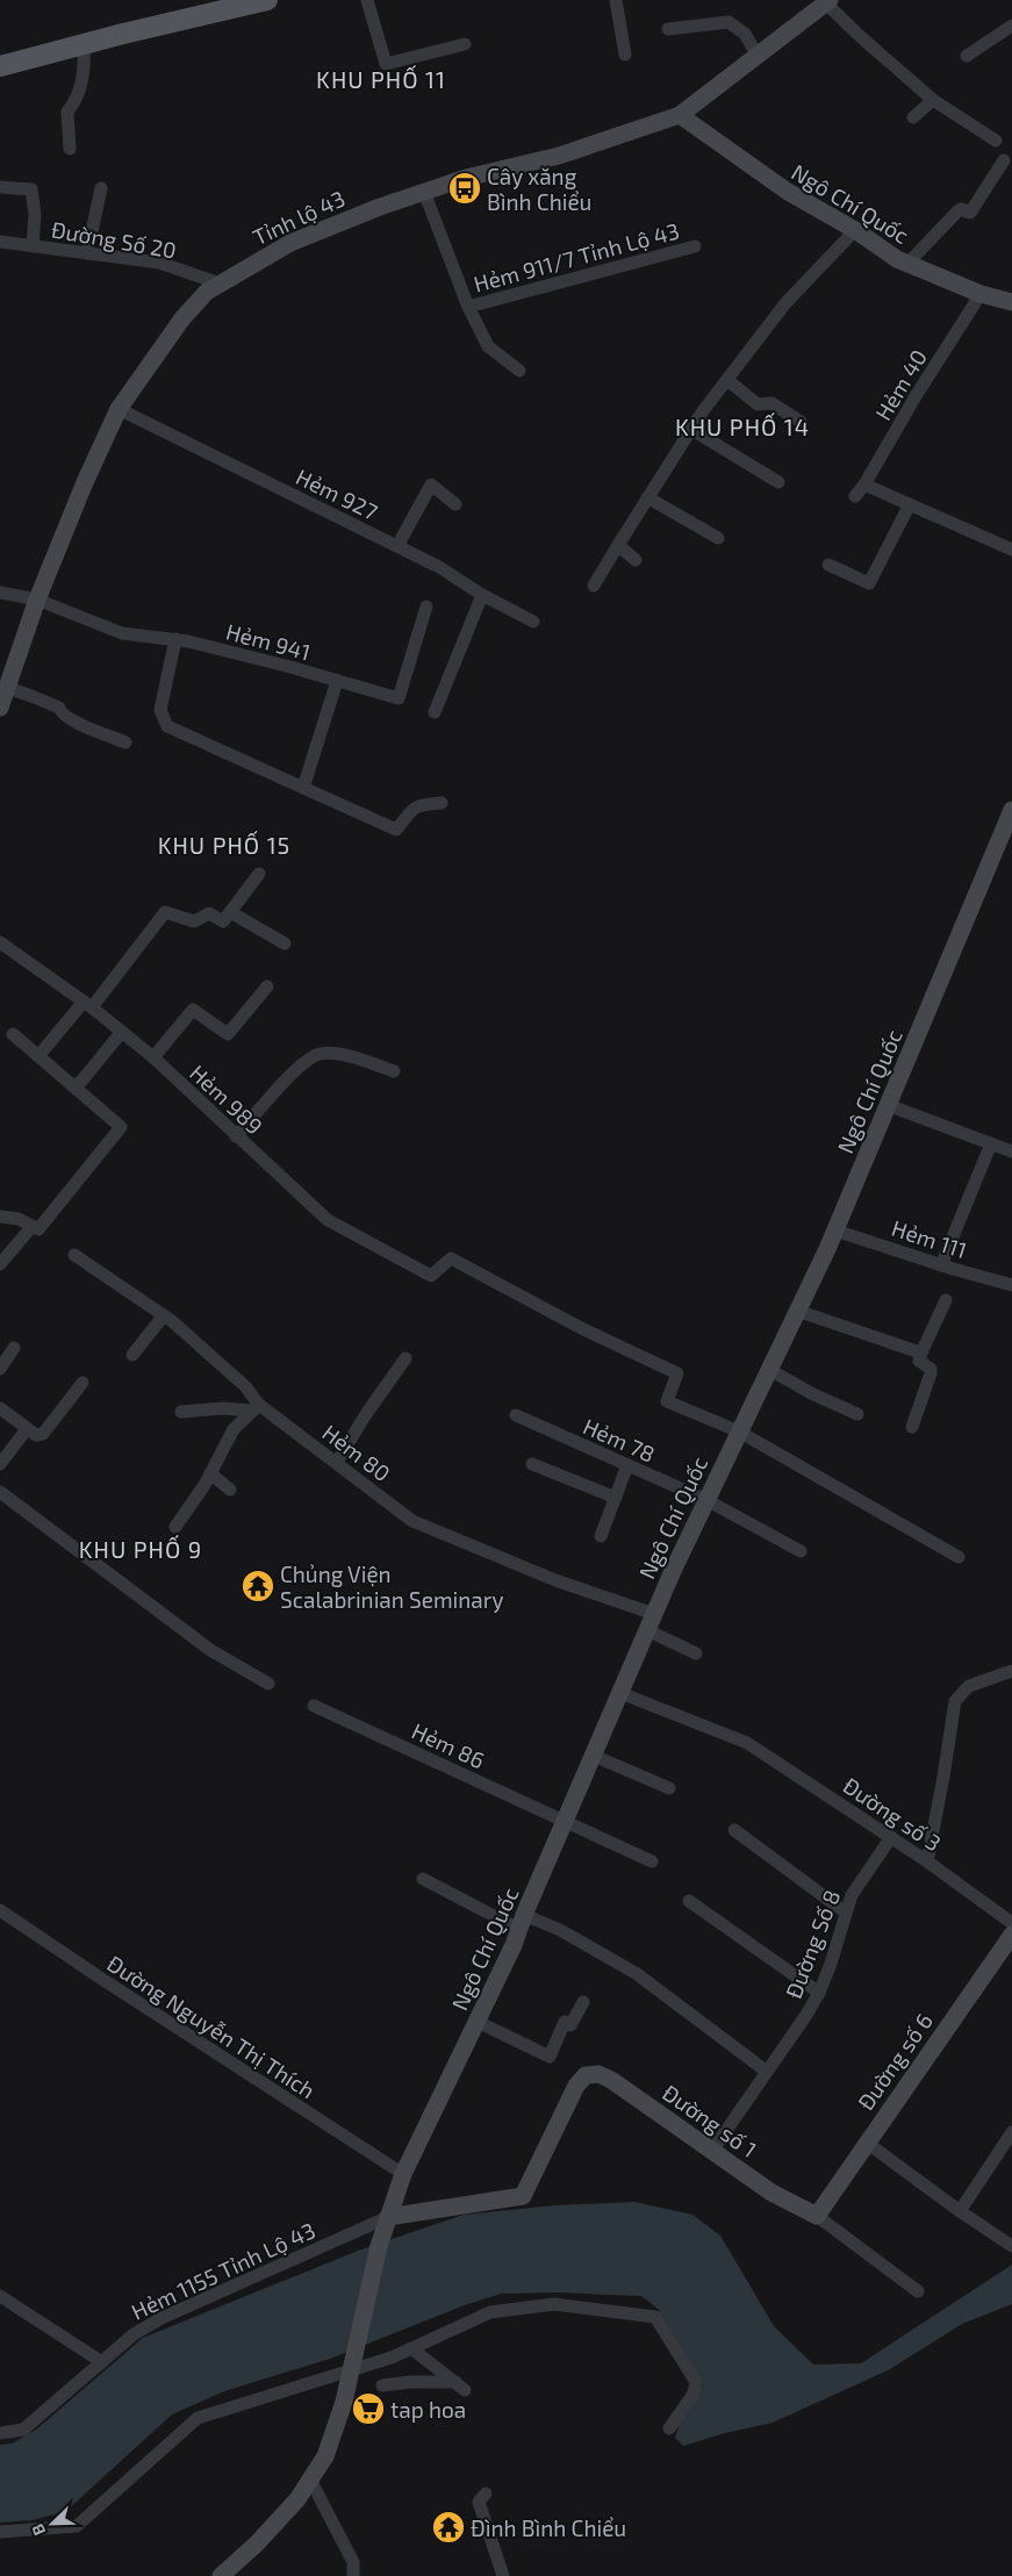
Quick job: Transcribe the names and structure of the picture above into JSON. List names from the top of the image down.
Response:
{
  "streets": {
    "main road": [
      "Ngô Chí Quốc",
      "Tỉnh lộ 43",
      "Đường số 6",
      "Đường số 1"
    ],
    "street": [
      "Đường Số 20",
      "Hẻm 911/7 Tỉnh Lộ 43",
      "Hẻm 40",
      "Hẻm 927",
      "Hẻm 941",
      "Hẻm 989",
      "Hẻm 111",
      "Hẻm 78",
      "Hẻm 80",
      "Hẻm 86",
      "Đường số 3",
      "Đường Số 8",
      "Đường Nguyễn Thị Thích",
      "Hẻm 1155 Tỉnh Lộ 43"
    ]
  },
  "crossings": [
    ["Ngô Chí Quốc", "Tỉnh lộ 43"],
    ["Ngô Chí Quốc", "Hẻm 40"],
    ["Ngô Chí Quốc", "Hẻm 989"],
    ["Ngô Chí Quốc", "Hẻm 111"],
    ["Ngô Chí Quốc", "Hẻm 78"],
    ["Ngô Chí Quốc", "Hẻm 80"],
    ["Ngô Chí Quốc", "Hẻm 86"],
    ["Ngô Chí Quốc", "Đường số 3"],
    ["Ngô Chí Quốc", "Đường Nguyễn Thị Thích"],
    ["Ngô Chí Quốc", "Đường số 1"],
    ["Ngô Chí Quốc", "Hẻm 1155 Tỉnh Lộ 43"],
    ["Tỉnh lộ 43", "Đường Số 20"],
    ["Tỉnh lộ 43", "Hẻm 927"],
    ["Tỉnh lộ 43", "Hẻm 941"],
    ["Đường số 3", "Đường Số 8"],
    ["Đường Số 8", "Đường số 1"],
    ["Đường số 6", "Đường số 1"],
    ["Đường số 1", "Hẻm 1155 Tỉnh Lộ 43"]
  ],
  "districts": [
    "KHU PHỐ 11",
    "KHU PHỐ 14",
    "KHU PHỐ 15",
    "KHU PHỐ 9"
  ],
  "places": {
    "bus stop": ["Cây xăng Bình Chiểu"],
    "temple": ["Chủng Viện Scalabrinian Seminary", "Đình Bình Chiểu"],
    "supermarket": ["tap hoa"]
  },
  "north": "bottom left"
}
